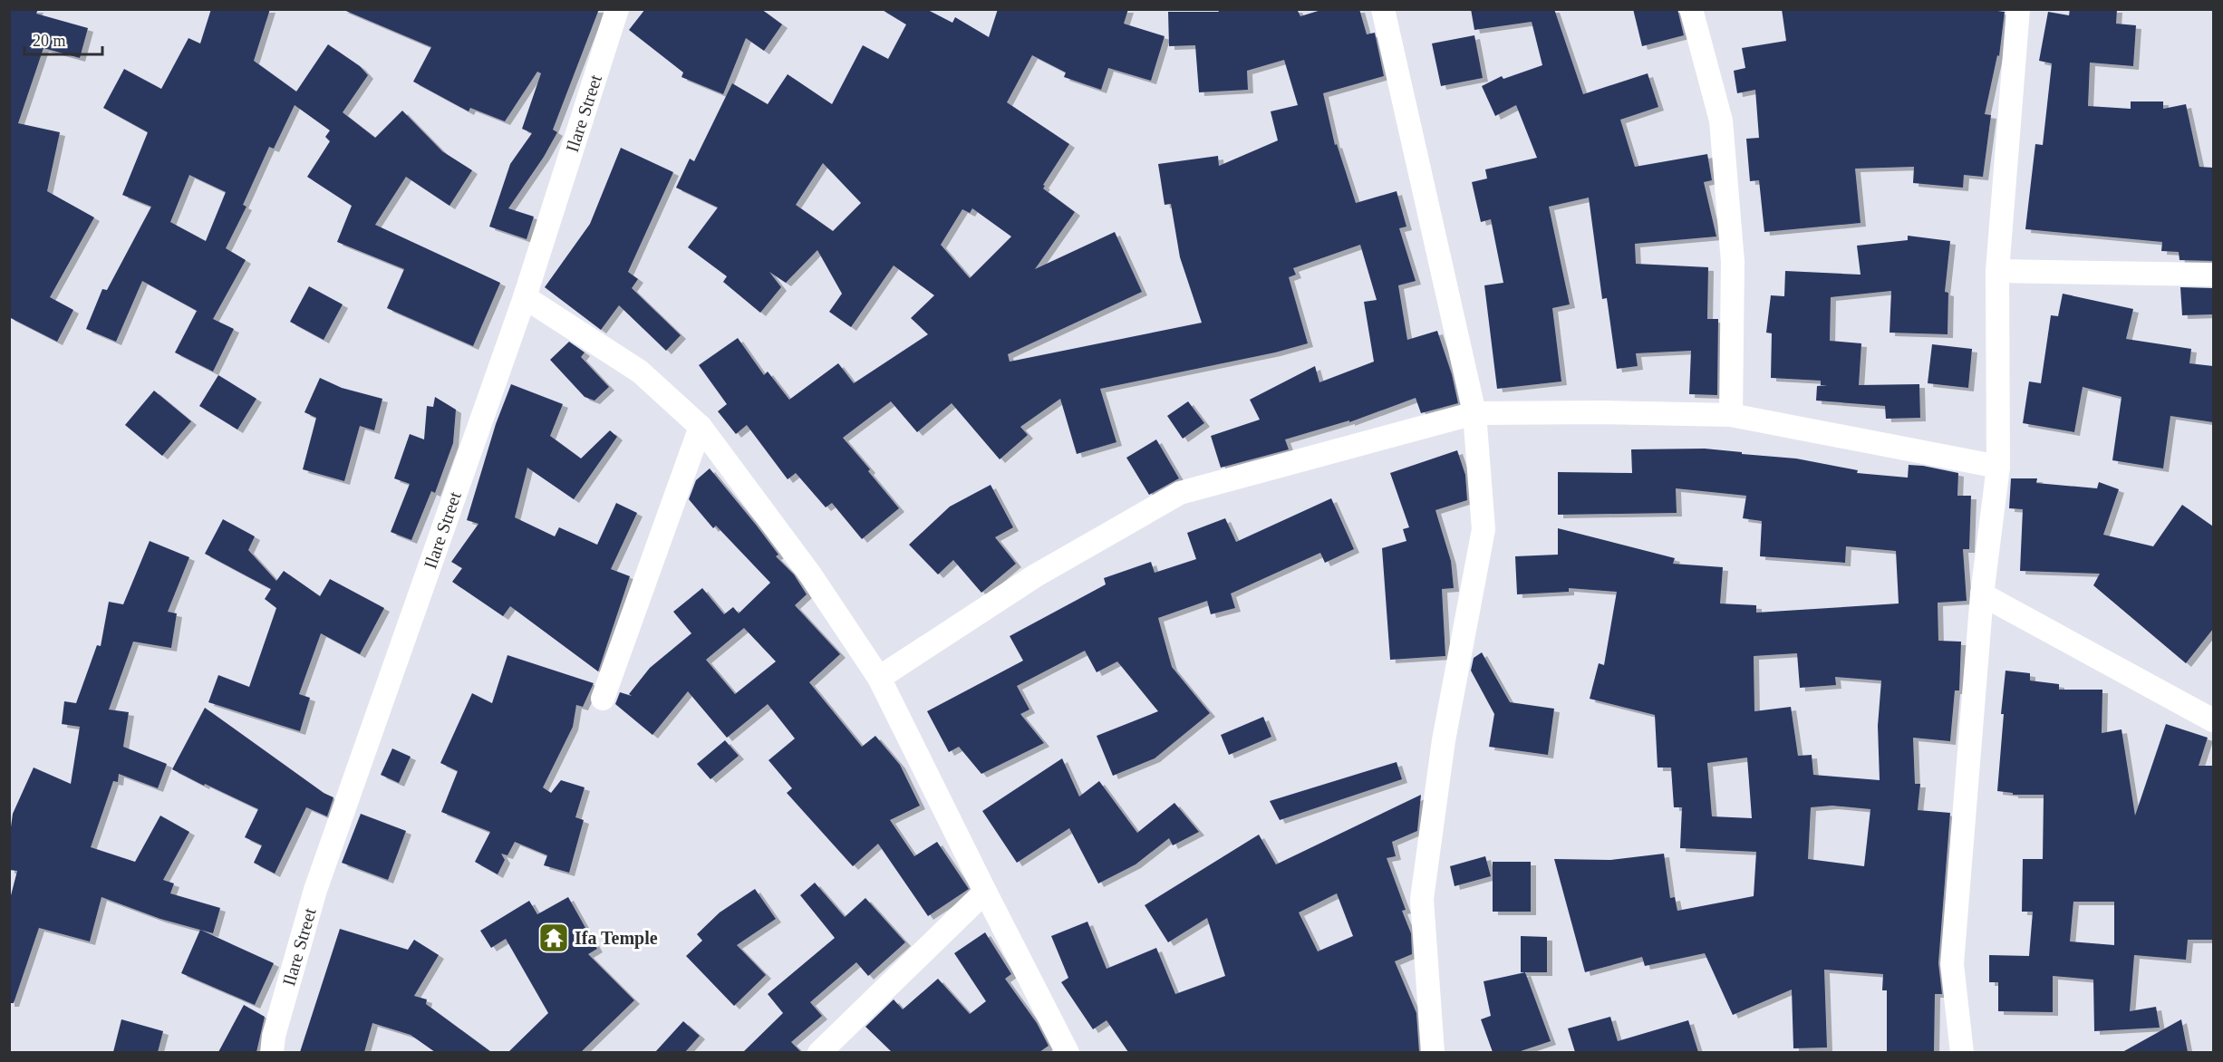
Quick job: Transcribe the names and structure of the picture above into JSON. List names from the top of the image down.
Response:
{
  "streets": {
    "street": ["Ilare Street"]
  },
  "places": {
    "temple": ["Ifa Temple"]
  },
  "scale_bar": "20 m"
}
